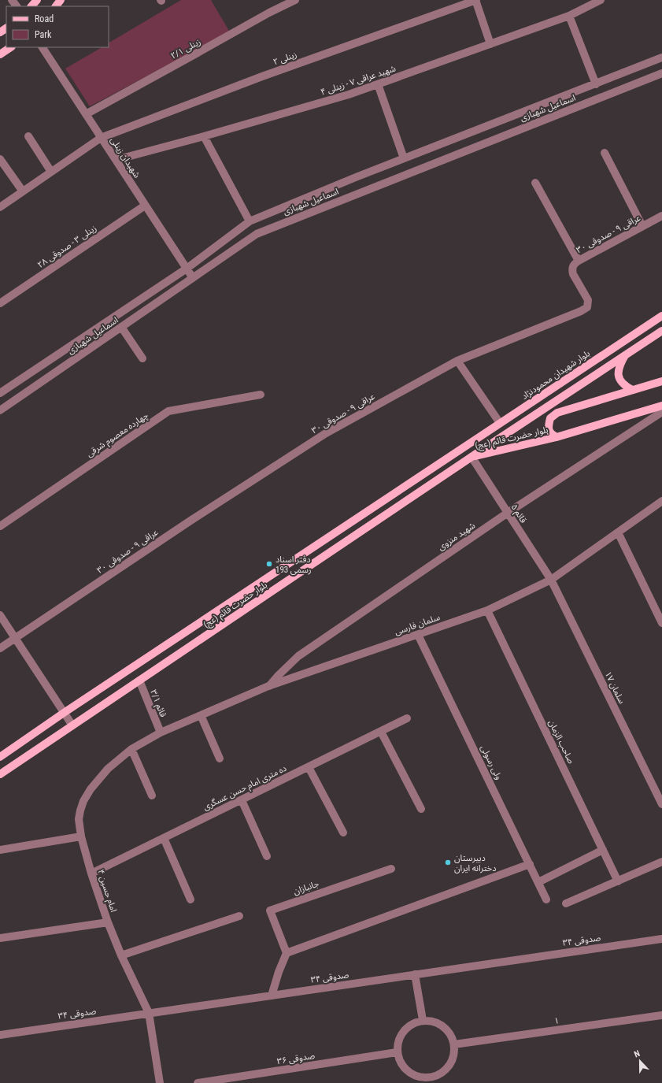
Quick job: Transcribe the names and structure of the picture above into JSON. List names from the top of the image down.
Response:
{
  "streets": {
    "main road": ["بلوار شهیدان محمودنژاد", "بلوار حضرت قائم (عج)"],
    "street": [
      "زینلی ۲/۱",
      "زینلی ۲",
      "شهید عراقی ۷ - زینلی ۴",
      "اسماعیل شهبازی",
      "شهیدان زینلی",
      "عراقی ۹ - صدوقی ۳۰",
      "زینلی ۳ - صدوقی ۲۸",
      "چهارده معصوم شرقی",
      "قائم ۵",
      "شهید منزوی",
      "سلمان فارسی",
      "سلمان ۱۷",
      "قائم ۳/۱",
      "صاحب الزمان",
      "ولی رسولی",
      "ده متری امام حسن عسگری",
      "جانبازان",
      "امام حسین ۴",
      "صدوقی ۳۴",
      "۱",
      "صدوقی ۳۶"
    ]
  },
  "crossings": [
    ["زینلی ۲/۱", "شهیدان زینلی"],
    ["زینلی ۲", "شهیدان زینلی"],
    ["شهید عراقی ۷ - زینلی ۴", "شهیدان زینلی"],
    ["اسماعیل شهبازی", "شهیدان زینلی"],
    ["شهیدان زینلی", "زینلی ۳ - صدوقی ۲۸"],
    ["بلوار شهیدان محمودنژاد", "بلوار حضرت قائم (عج)"],
    ["بلوار حضرت قائم (عج)", "قائم ۵"],
    ["بلوار حضرت قائم (عج)", "قائم ۳/۱"],
    ["قائم ۵", "شهید منزوی"],
    ["قائم ۵", "سلمان فارسی"],
    ["قائم ۵", "سلمان ۱۷"],
    ["شهید منزوی", "سلمان فارسی"],
    ["سلمان فارسی", "سلمان ۱۷"],
    ["سلمان فارسی", "قائم ۳/۱"],
    ["سلمان فارسی", "صاحب الزمان"],
    ["سلمان فارسی", "ولی رسولی"],
    ["سلمان فارسی", "امام حسین ۴"],
    ["قائم ۳/۱", "امام حسین ۴"],
    ["ده متری امام حسن عسگری", "امام حسین ۴"],
    ["امام حسین ۴", "صدوقی ۳۴"],
    ["۱", "صدوقی ۳۶"]
  ],
  "places": ["دفتر اسناد رسمی 193", "دبیرستان دخترانه ایران"],
  "legend": ["Road", "Park"],
  "north": "top"
}
